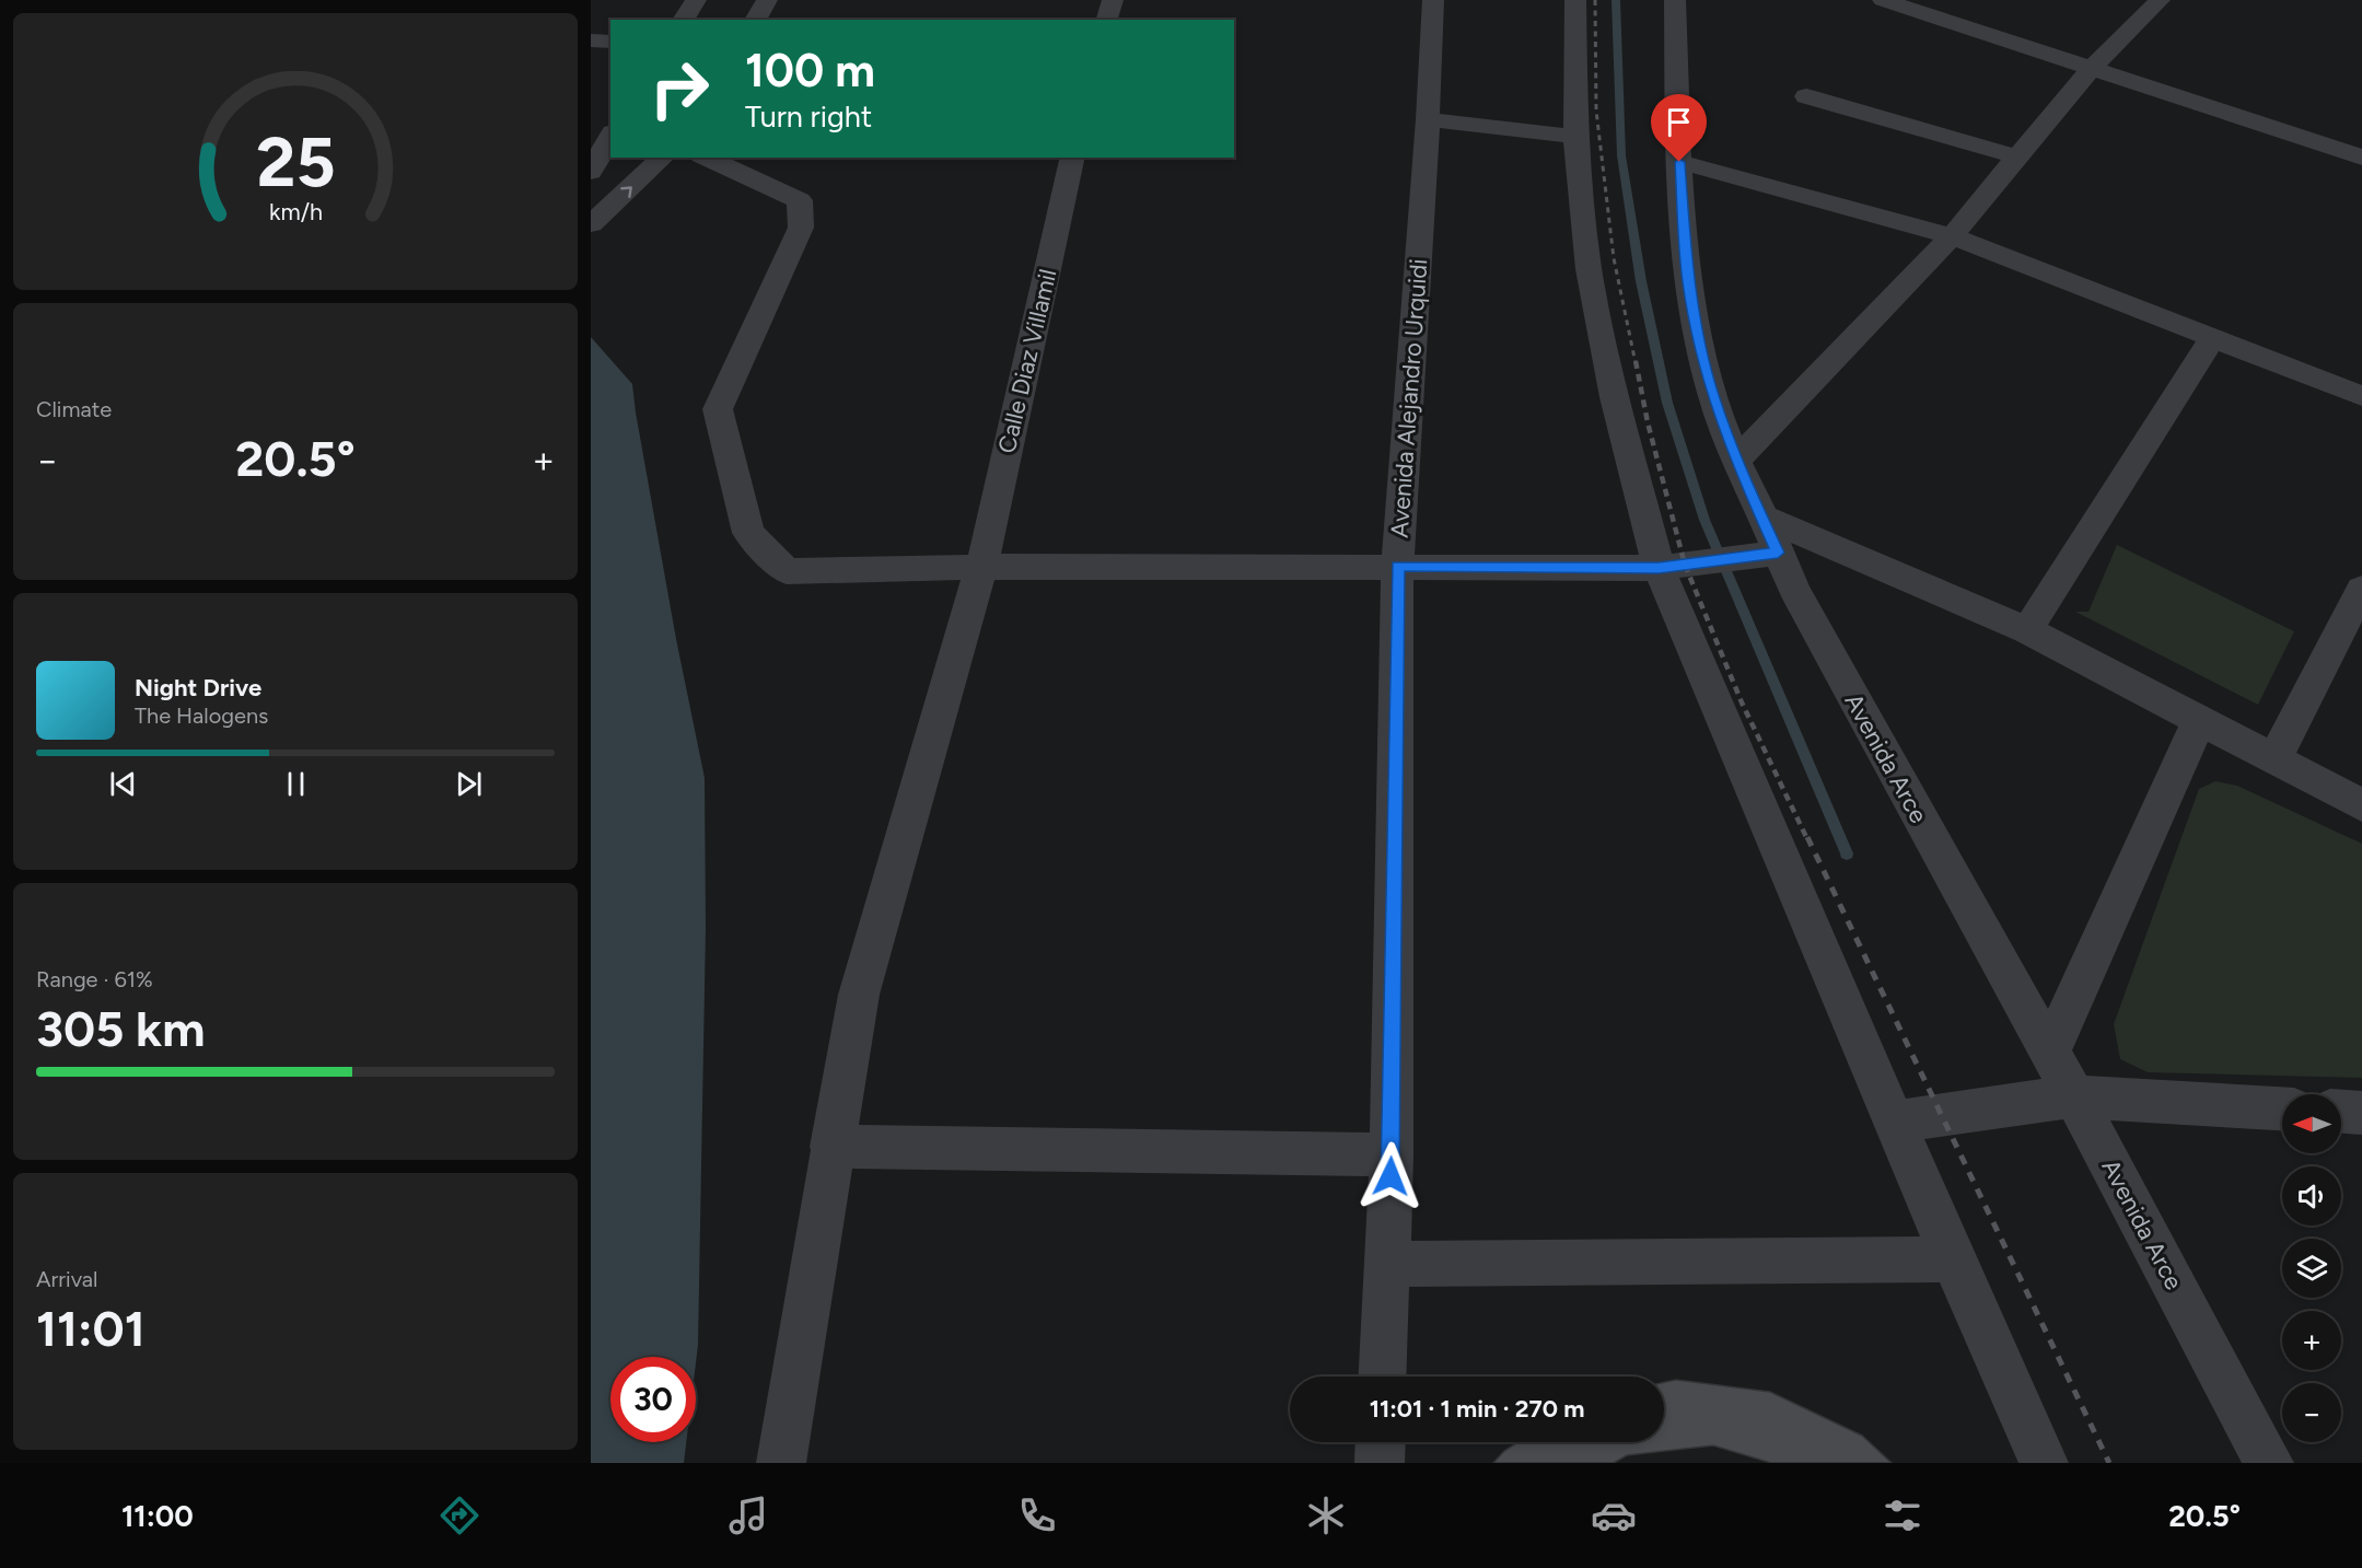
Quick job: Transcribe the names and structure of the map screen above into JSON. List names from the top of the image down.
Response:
{
  "streets": {
    "street": ["Calle Diaz Villamil", "Avenida Alejandro Urquidi", "Avenida Arce"]
  },
  "north": "left",
  "page": {
    "turn": ["100 m", "Turn right"],
    "tile": [
      "Climate",
      ["Range · 61%", "305 km"],
      ["Arrival", "11:01"]
    ],
    "heat": ["−", "20.5°", "+"],
    "song": ["Night Drive", "The Halogens"],
    "map_buttons": ["+", "−"],
    "limit": "30",
    "trip": "11:01 · 1 min · 270 m",
    "tabs": ["11:00", "20.5°"],
    "gauge": ["25", "km/h"]
  }
}
